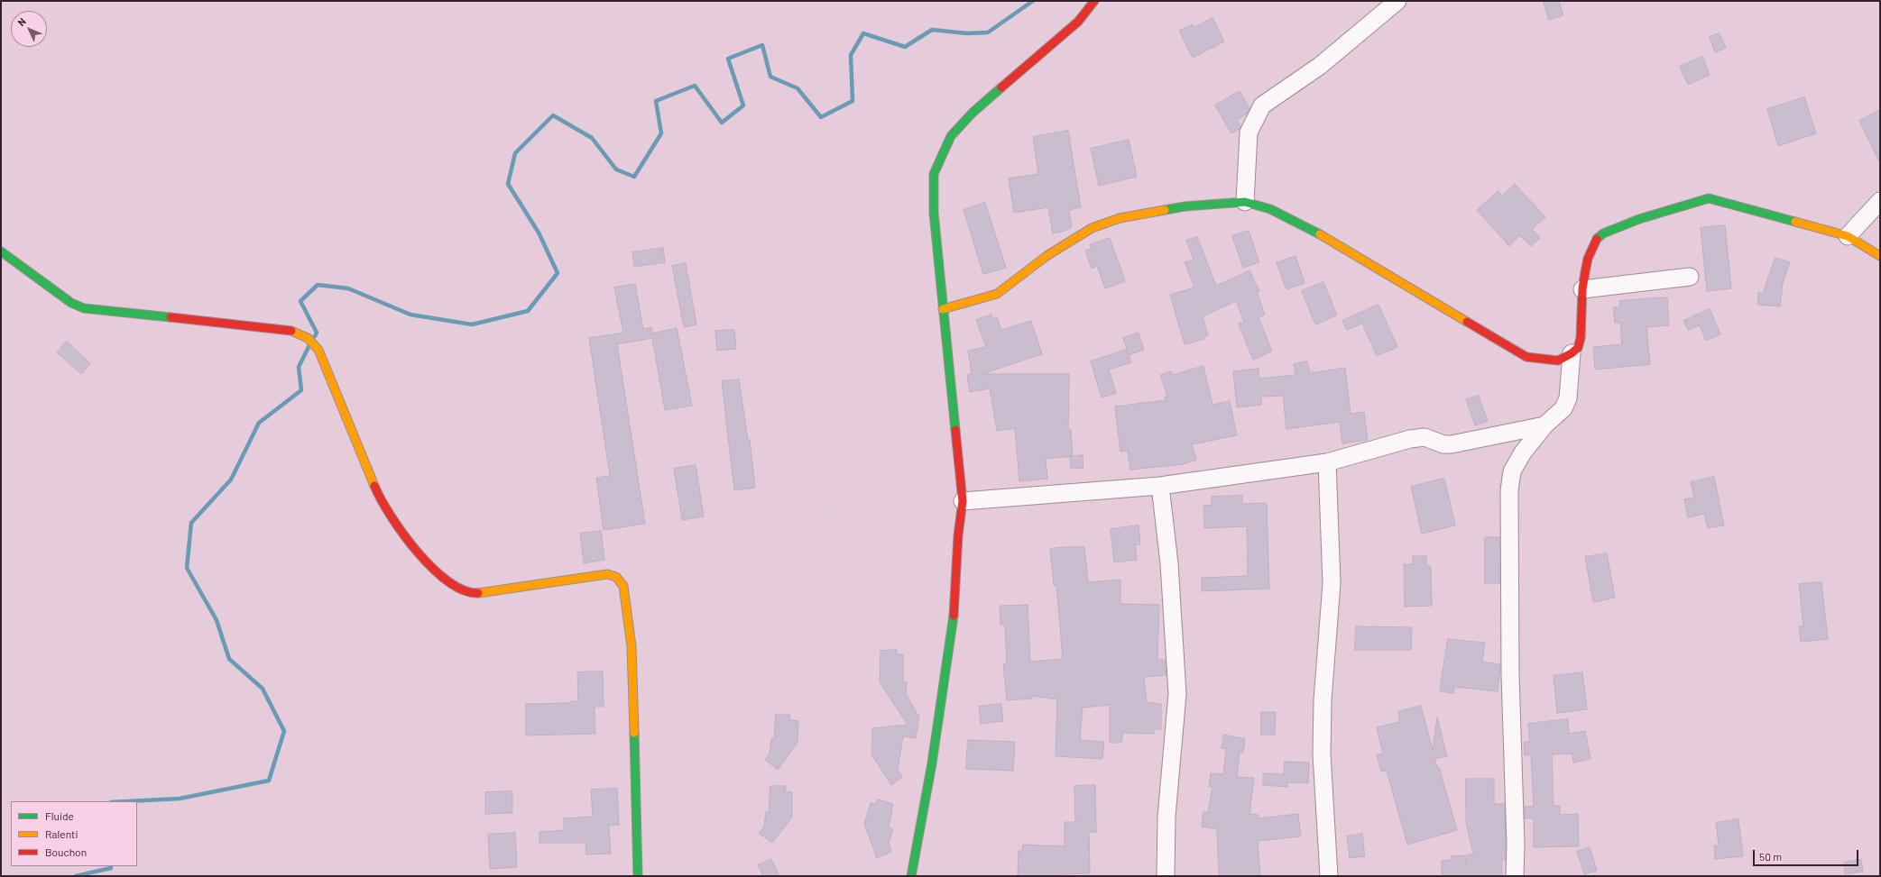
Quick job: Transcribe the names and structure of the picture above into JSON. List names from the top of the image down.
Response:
{
  "legend": ["Fluide", "Ralenti", "Bouchon"],
  "scale_bar": "50 m",
  "north": "top left"
}
